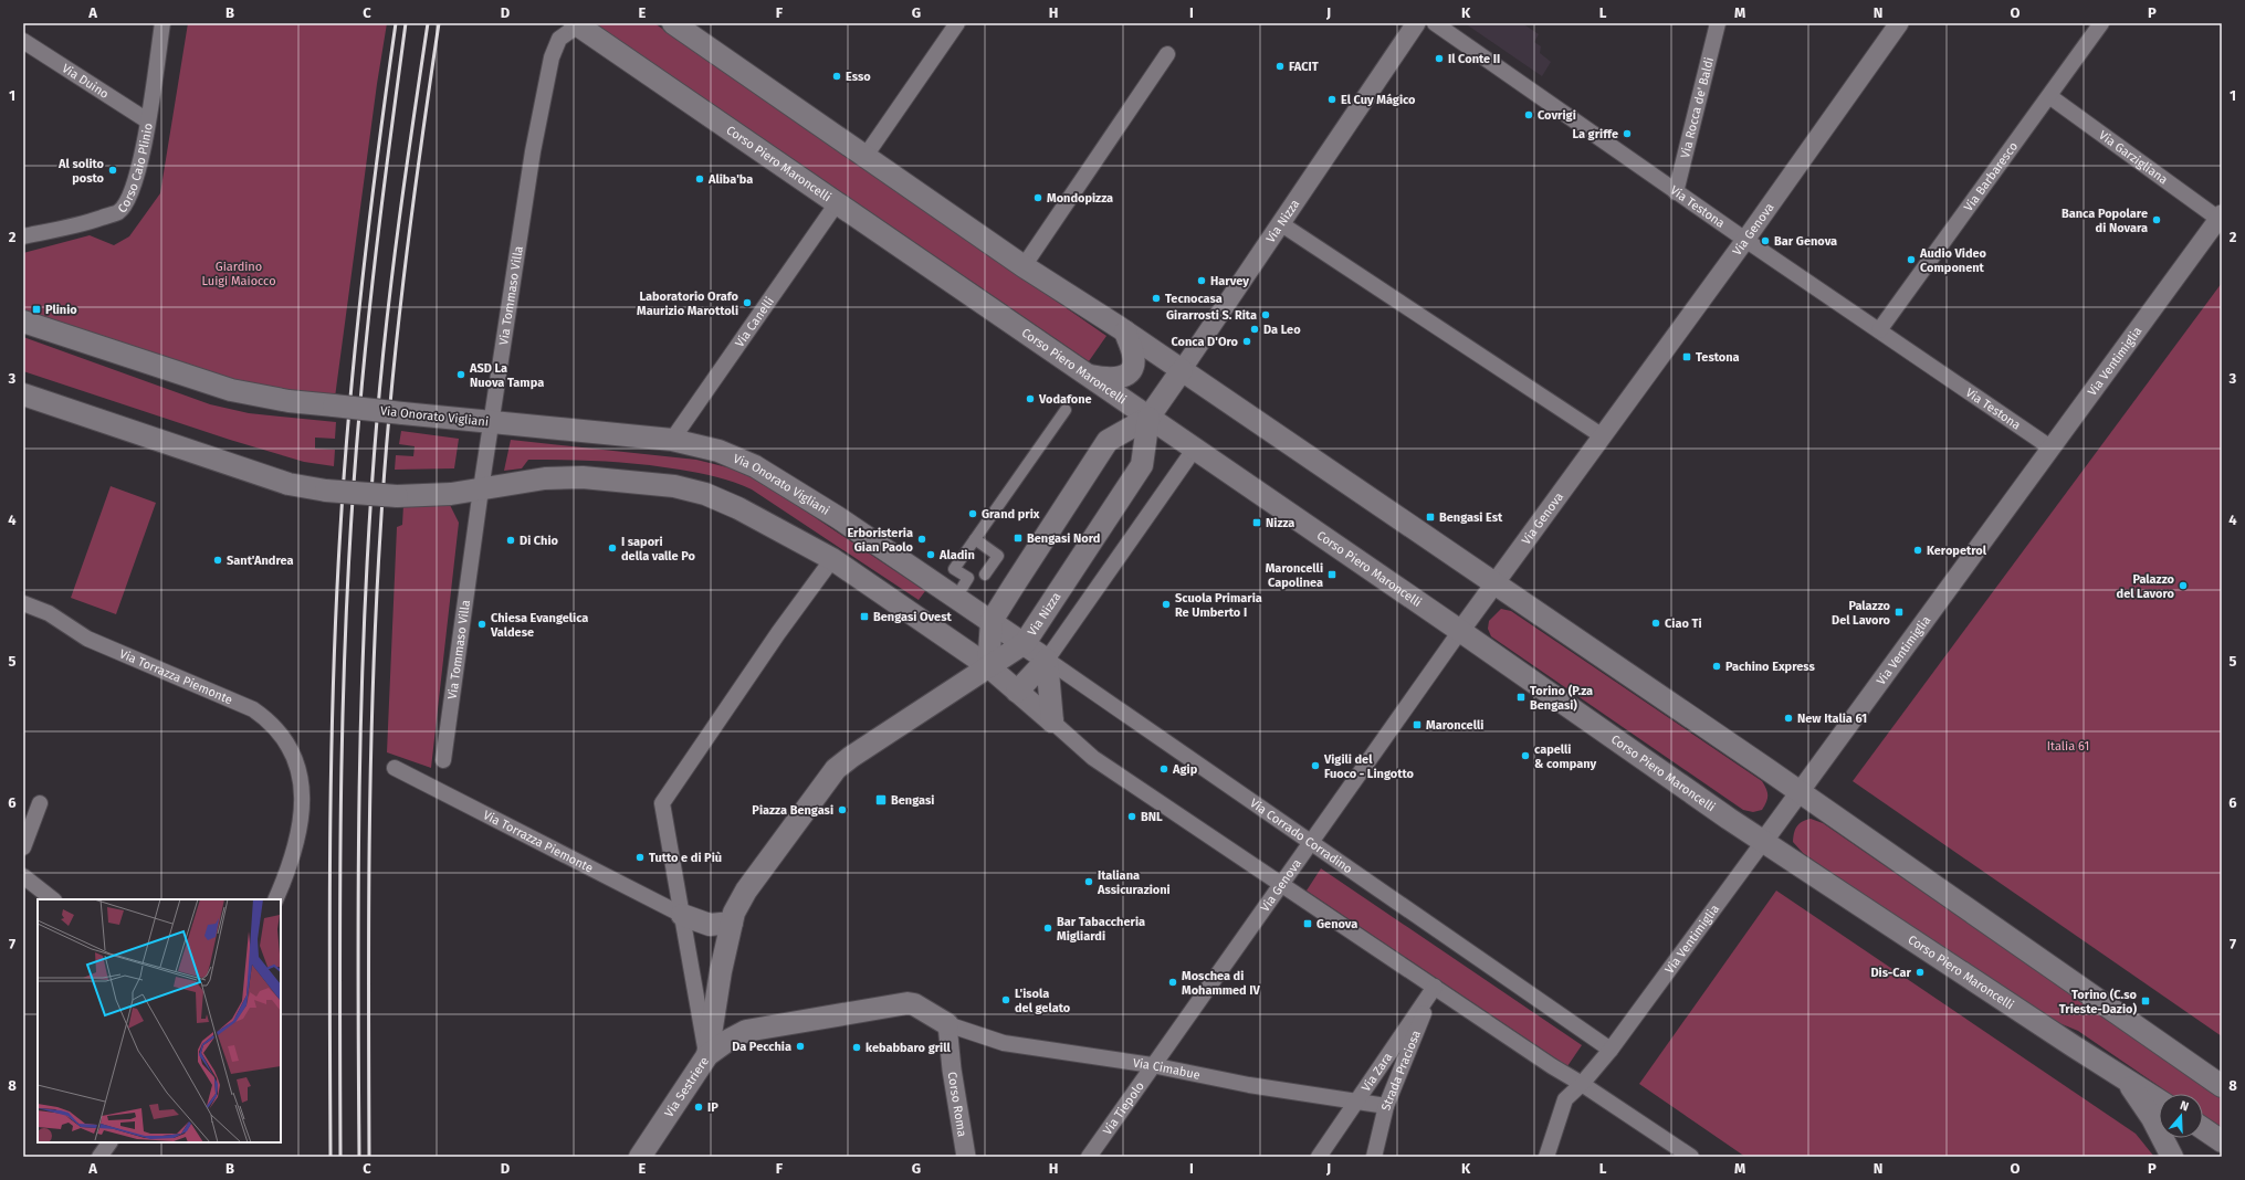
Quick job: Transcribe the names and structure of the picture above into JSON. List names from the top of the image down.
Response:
{
  "streets": {
    "main road": [
      "Corso Piero Maroncelli",
      "Via Nizza",
      "Via Onorato Vigliani",
      "Via Corrado Corradino",
      "Via Sestriere"
    ],
    "street": [
      "Via Duino",
      "Via Rocca de' Baldi",
      "Via Garzigliana",
      "Corso Caio Plinio",
      "Via Barbaresco",
      "Via Testona",
      "Via Genova",
      "Via Tommaso Villa",
      "Via Canelli",
      "Via Ventimiglia",
      "Via Torrazza Piemonte",
      "Via Cimabue",
      "Strada Praciosa",
      "Via Zara",
      "Corso Roma",
      "Via Tiepolo"
    ]
  },
  "crossings": [
    ["Via Duino", "Corso Caio Plinio"],
    ["Via Rocca de' Baldi", "Via Testona"],
    ["Via Garzigliana", "Via Barbaresco"],
    ["Via Garzigliana", "Via Ventimiglia"],
    ["Corso Piero Maroncelli", "Via Nizza"],
    ["Corso Piero Maroncelli", "Via Genova"],
    ["Corso Piero Maroncelli", "Via Tommaso Villa"],
    ["Corso Piero Maroncelli", "Via Canelli"],
    ["Corso Piero Maroncelli", "Via Ventimiglia"],
    ["Via Barbaresco", "Via Testona"],
    ["Via Testona", "Via Genova"],
    ["Via Testona", "Via Ventimiglia"],
    ["Via Nizza", "Via Onorato Vigliani"],
    ["Via Nizza", "Via Corrado Corradino"],
    ["Via Genova", "Via Corrado Corradino"],
    ["Via Genova", "Via Tiepolo"],
    ["Via Tommaso Villa", "Via Onorato Vigliani"],
    ["Via Canelli", "Via Onorato Vigliani"],
    ["Via Ventimiglia", "Via Corrado Corradino"],
    ["Via Onorato Vigliani", "Via Corrado Corradino"],
    ["Via Cimabue", "Strada Praciosa"],
    ["Via Cimabue", "Via Zara"],
    ["Via Cimabue", "Via Sestriere"],
    ["Via Cimabue", "Corso Roma"],
    ["Via Cimabue", "Via Tiepolo"],
    ["Strada Praciosa", "Via Zara"],
    ["Via Sestriere", "Corso Roma"]
  ],
  "parks": ["Giardino Luigi Maiocco", "Italia 61"],
  "places": {
    "other": [
      "Il Conte II",
      "FACIT",
      "Esso",
      "El Cuy Mágico",
      "Covrigi",
      "La griffe",
      "Al solito posto",
      "Aliba'ba",
      "Mondopizza",
      "Banca Popolare di Novara",
      "Bar Genova",
      "Audio Video Component",
      "Harvey",
      "Tecnocasa",
      "Laboratorio Orafo Maurizio Marottoli",
      "Girarrosti S. Rita",
      "Da Leo",
      "Conca D'Oro",
      "ASD La Nuova Tampa",
      "Vodafone",
      "Grand prix",
      "Erboristeria Gian Paolo",
      "Di Chio",
      "I sapori della valle Po",
      "Keropetrol",
      "Aladin",
      "Sant'Andrea",
      "Palazzo del Lavoro",
      "Scuola Primaria Re Umberto I",
      "Ciao Ti",
      "Chiesa Evangelica Valdese",
      "Pachino Express",
      "New Italia 61",
      "capelli & company",
      "Vigili del Fuoco - Lingotto",
      "Agip",
      "Piazza Bengasi",
      "BNL",
      "Tutto e di Più",
      "Italiana Assicurazioni",
      "Bar Tabaccheria Migliardi",
      "Dis-Car",
      "Moschea di Mohammed IV",
      "L'isola del gelato",
      "Da Pecchia",
      "kebabbaro grill",
      "IP"
    ],
    "transit": [
      "Plinio",
      "Testona",
      "Bengasi Est",
      "Nizza",
      "Bengasi Nord",
      "Maroncelli Capolinea",
      "Palazzo Del Lavoro",
      "Bengasi Ovest",
      "Torino (P.za Bengasi)",
      "Maroncelli",
      "Bengasi",
      "Genova",
      "Torino (C.so Trieste-Dazio)"
    ]
  },
  "north": "top",
  "grid": {
    "columns": [
      "A",
      "B",
      "C",
      "D",
      "E",
      "F",
      "G",
      "H",
      "I",
      "J",
      "K",
      "L",
      "M",
      "N",
      "O",
      "P"
    ],
    "rows": [
      "1",
      "2",
      "3",
      "4",
      "5",
      "6",
      "7",
      "8"
    ]
  }
}
